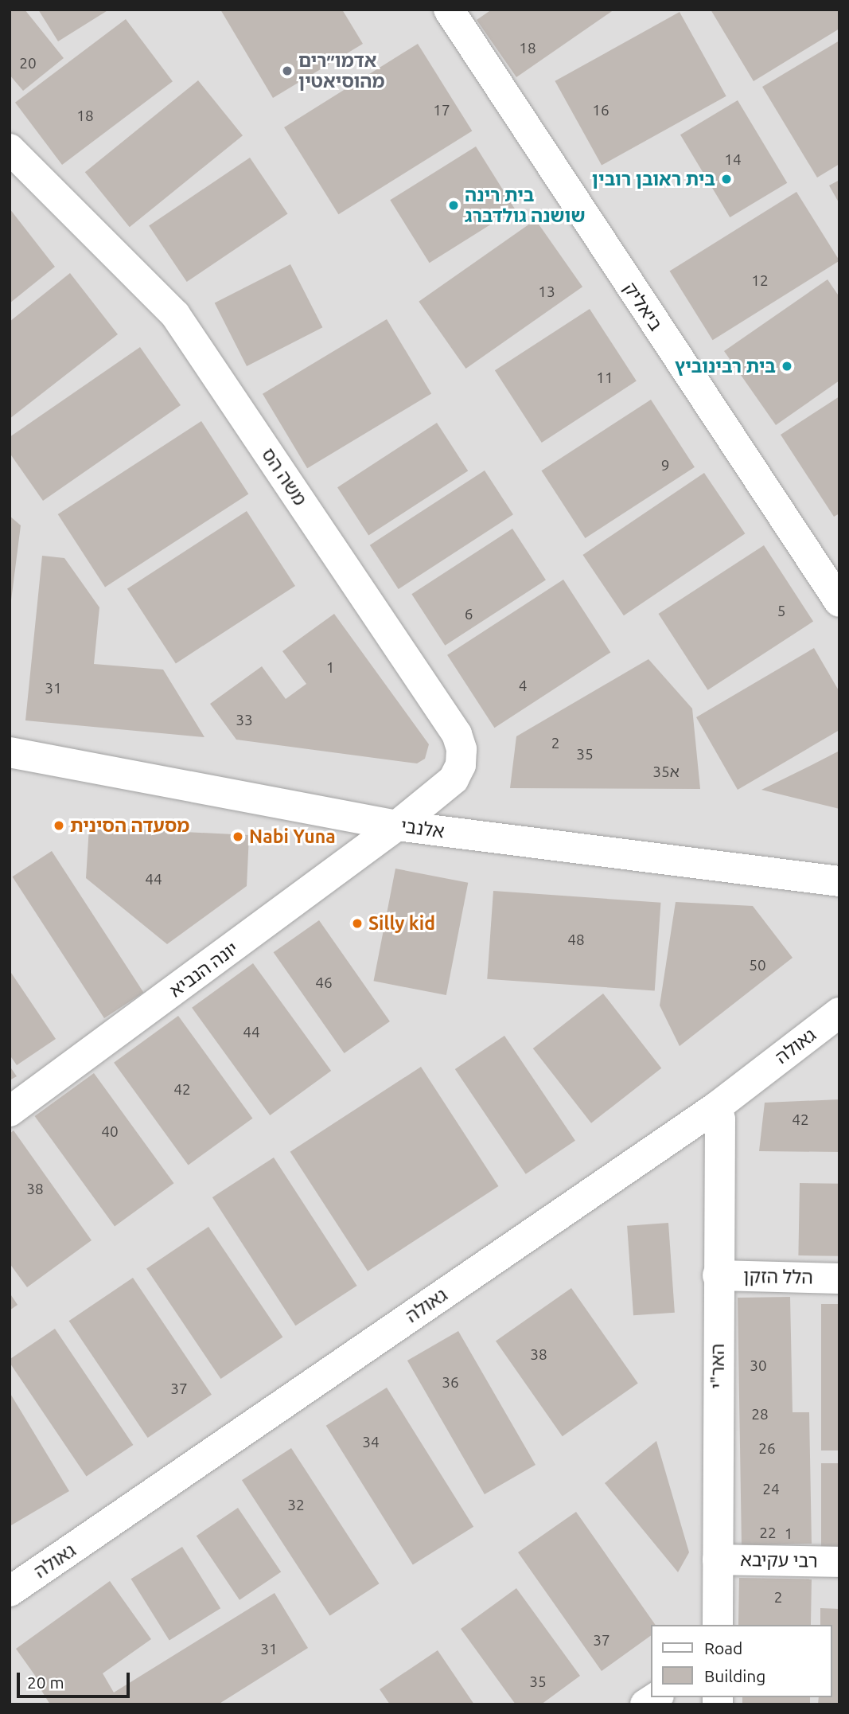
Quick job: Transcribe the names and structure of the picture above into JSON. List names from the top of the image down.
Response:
{
  "streets": {
    "street": [
      "ביאליק",
      "משה הס",
      "אלנבי",
      "יונה הנביא",
      "גאולה",
      "הלל הזקן",
      "האר\"י",
      "רבי עקיבא"
    ]
  },
  "crossings": [
    ["משה הס", "אלנבי"],
    ["משה הס", "יונה הנביא"],
    ["אלנבי", "יונה הנביא"],
    ["גאולה", "האר\"י"],
    ["הלל הזקן", "האר\"י"],
    ["האר\"י", "רבי עקיבא"]
  ],
  "places": [
    "אדמו״רים מהוסיאטין",
    "בית ראובן רובין",
    "בית רינה שושנה גולדברג",
    "בית רבינוביץ",
    "מסעדה הסינית",
    "Nabi Yuna",
    "Silly kid"
  ],
  "house_numbers": [
    "18",
    "20",
    "17",
    "16",
    "18",
    "14",
    "12",
    "13",
    "11",
    "9",
    "5",
    "6",
    "1",
    "4",
    "31",
    "33",
    "2",
    "35",
    "35א",
    "44",
    "48",
    "50",
    "46",
    "44",
    "42",
    "42",
    "40",
    "38",
    "38",
    "30",
    "36",
    "37",
    "28",
    "34",
    "26",
    "24",
    "32",
    "22",
    "1",
    "2",
    "37",
    "31",
    "35"
  ],
  "legend": ["Road", "Building"],
  "scale_bar": "20 m"
}
